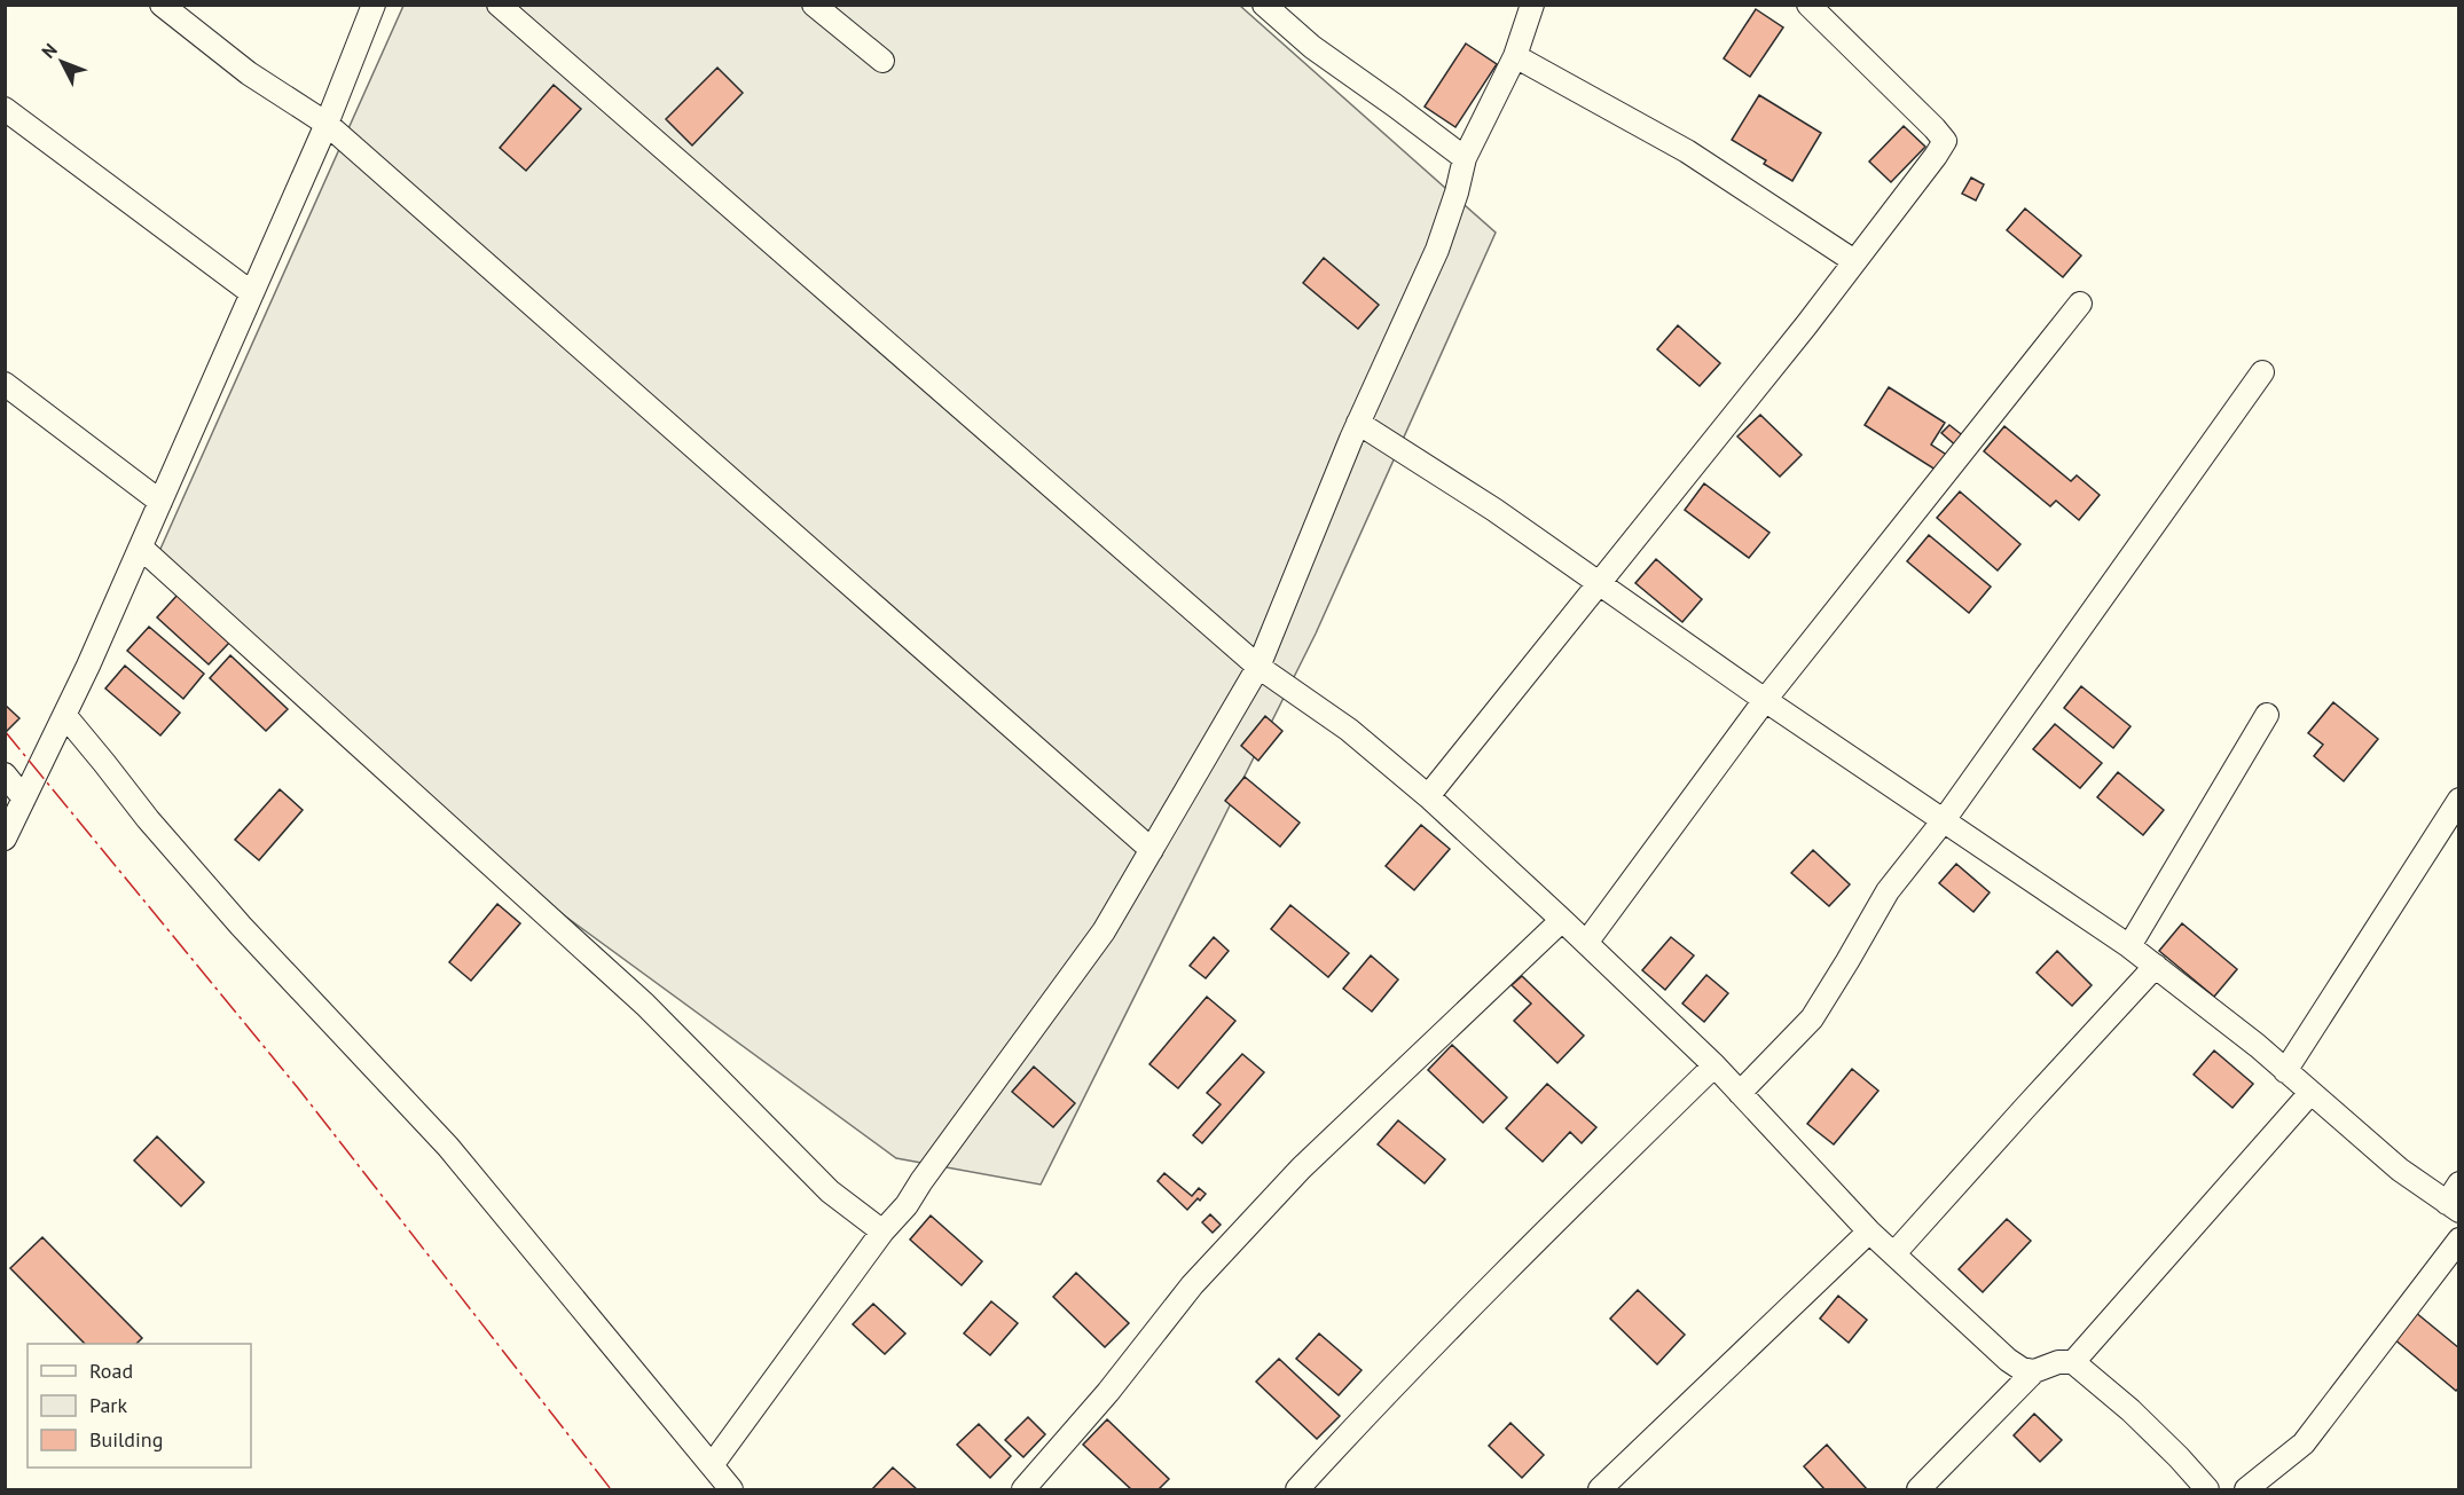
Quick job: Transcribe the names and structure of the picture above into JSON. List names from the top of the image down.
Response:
{
  "legend": ["Road", "Park", "Building"],
  "north": "top left"
}
